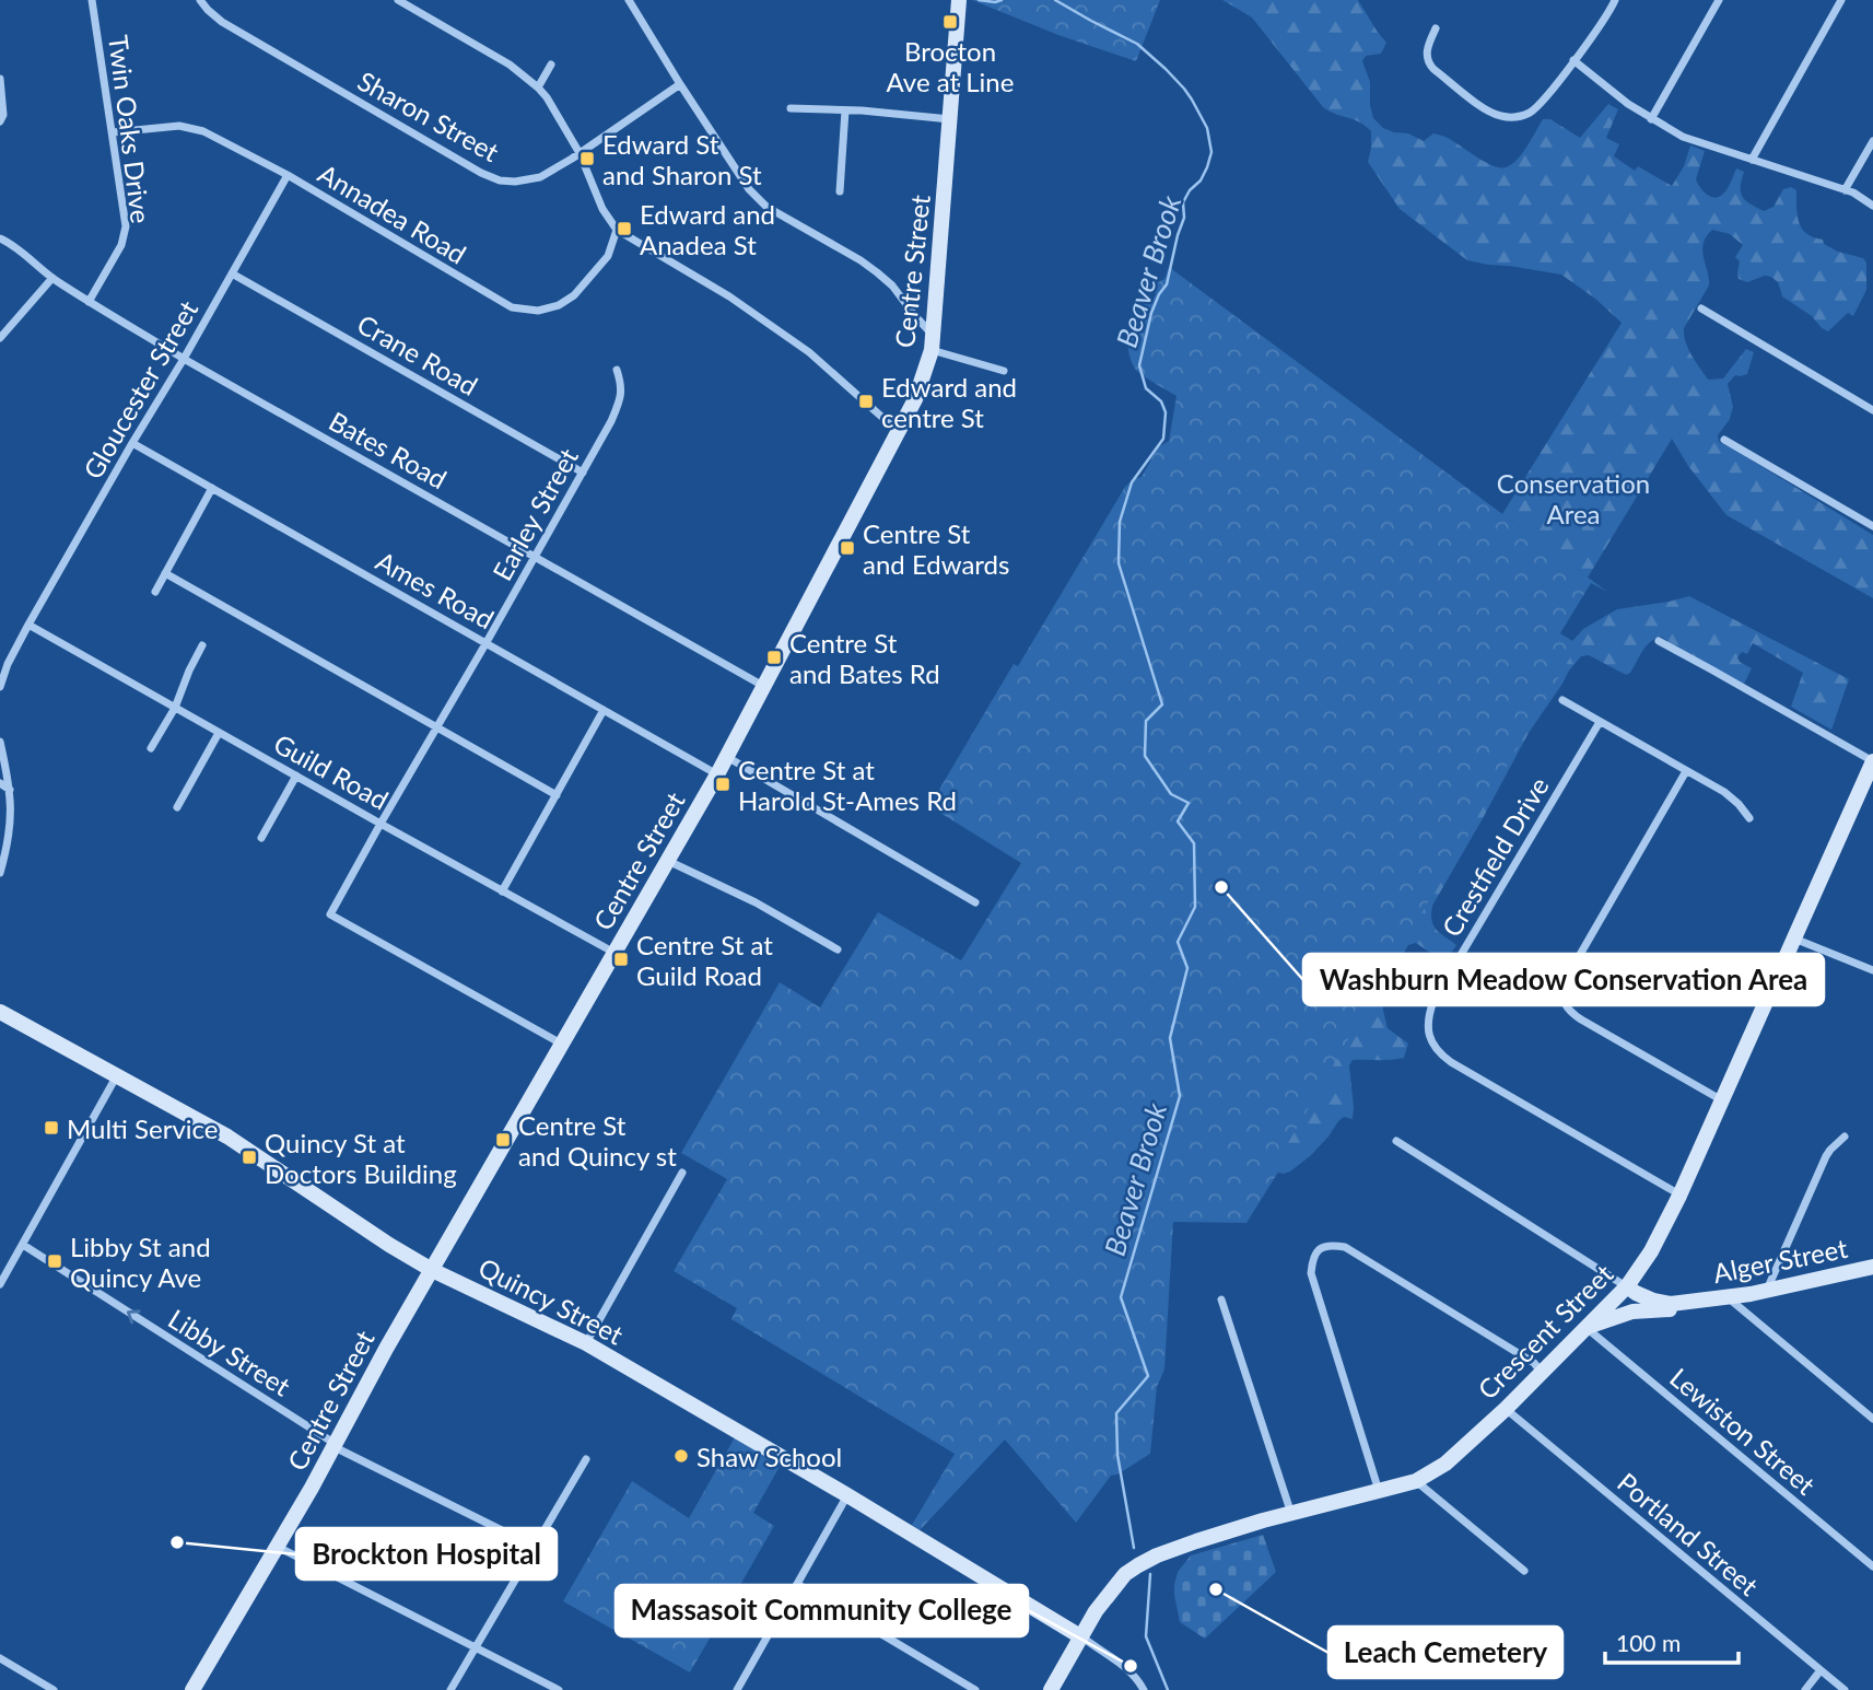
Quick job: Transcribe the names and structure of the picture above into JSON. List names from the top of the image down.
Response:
{
  "streets": {
    "main road": [
      "Centre Street",
      "Alger Street",
      "Quincy Street",
      "Crescent Street"
    ],
    "street": [
      "Sharon Street",
      "Twin Oaks Drive",
      "Annadea Road",
      "Crane Road",
      "Gloucester Street",
      "Bates Road",
      "Earley Street",
      "Ames Road",
      "Guild Road",
      "Crestfield Drive",
      "Libby Street",
      "Lewiston Street",
      "Portland Street"
    ]
  },
  "crossings": [
    ["Twin Oaks Drive", "Annadea Road"],
    ["Twin Oaks Drive", "Bates Road"],
    ["Annadea Road", "Gloucester Street"],
    ["Centre Street", "Bates Road"],
    ["Centre Street", "Earley Street"],
    ["Centre Street", "Ames Road"],
    ["Centre Street", "Guild Road"],
    ["Centre Street", "Quincy Street"],
    ["Centre Street", "Libby Street"],
    ["Crane Road", "Gloucester Street"],
    ["Crane Road", "Earley Street"],
    ["Gloucester Street", "Bates Road"],
    ["Gloucester Street", "Ames Road"],
    ["Gloucester Street", "Guild Road"],
    ["Bates Road", "Earley Street"],
    ["Earley Street", "Ames Road"],
    ["Earley Street", "Guild Road"],
    ["Crestfield Drive", "Crescent Street"],
    ["Alger Street", "Crescent Street"],
    ["Quincy Street", "Crescent Street"],
    ["Crescent Street", "Lewiston Street"],
    ["Crescent Street", "Portland Street"]
  ],
  "one_way": ["Libby Street"],
  "water": ["Beaver Brook"],
  "parks": ["Conservation Area"],
  "places": {
    "transit": [
      "Brocton Ave at Line",
      "Edward St and Sharon St",
      "Edward and Anadea St",
      "Edward and centre St",
      "Centre St and Edwards",
      "Centre St and Bates Rd",
      "Centre St at Harold St-Ames Rd",
      "Centre St at Guild Road",
      "Multi Service",
      "Centre St and Quincy st",
      "Quincy St at Doctors Building",
      "Libby St and Quincy Ave"
    ],
    "other": [
      "Washburn Meadow Conservation Area",
      "Shaw School",
      "Brockton Hospital",
      "Leach Cemetery",
      "Massasoit Community College"
    ]
  },
  "scale_bar": "100 m"
}
